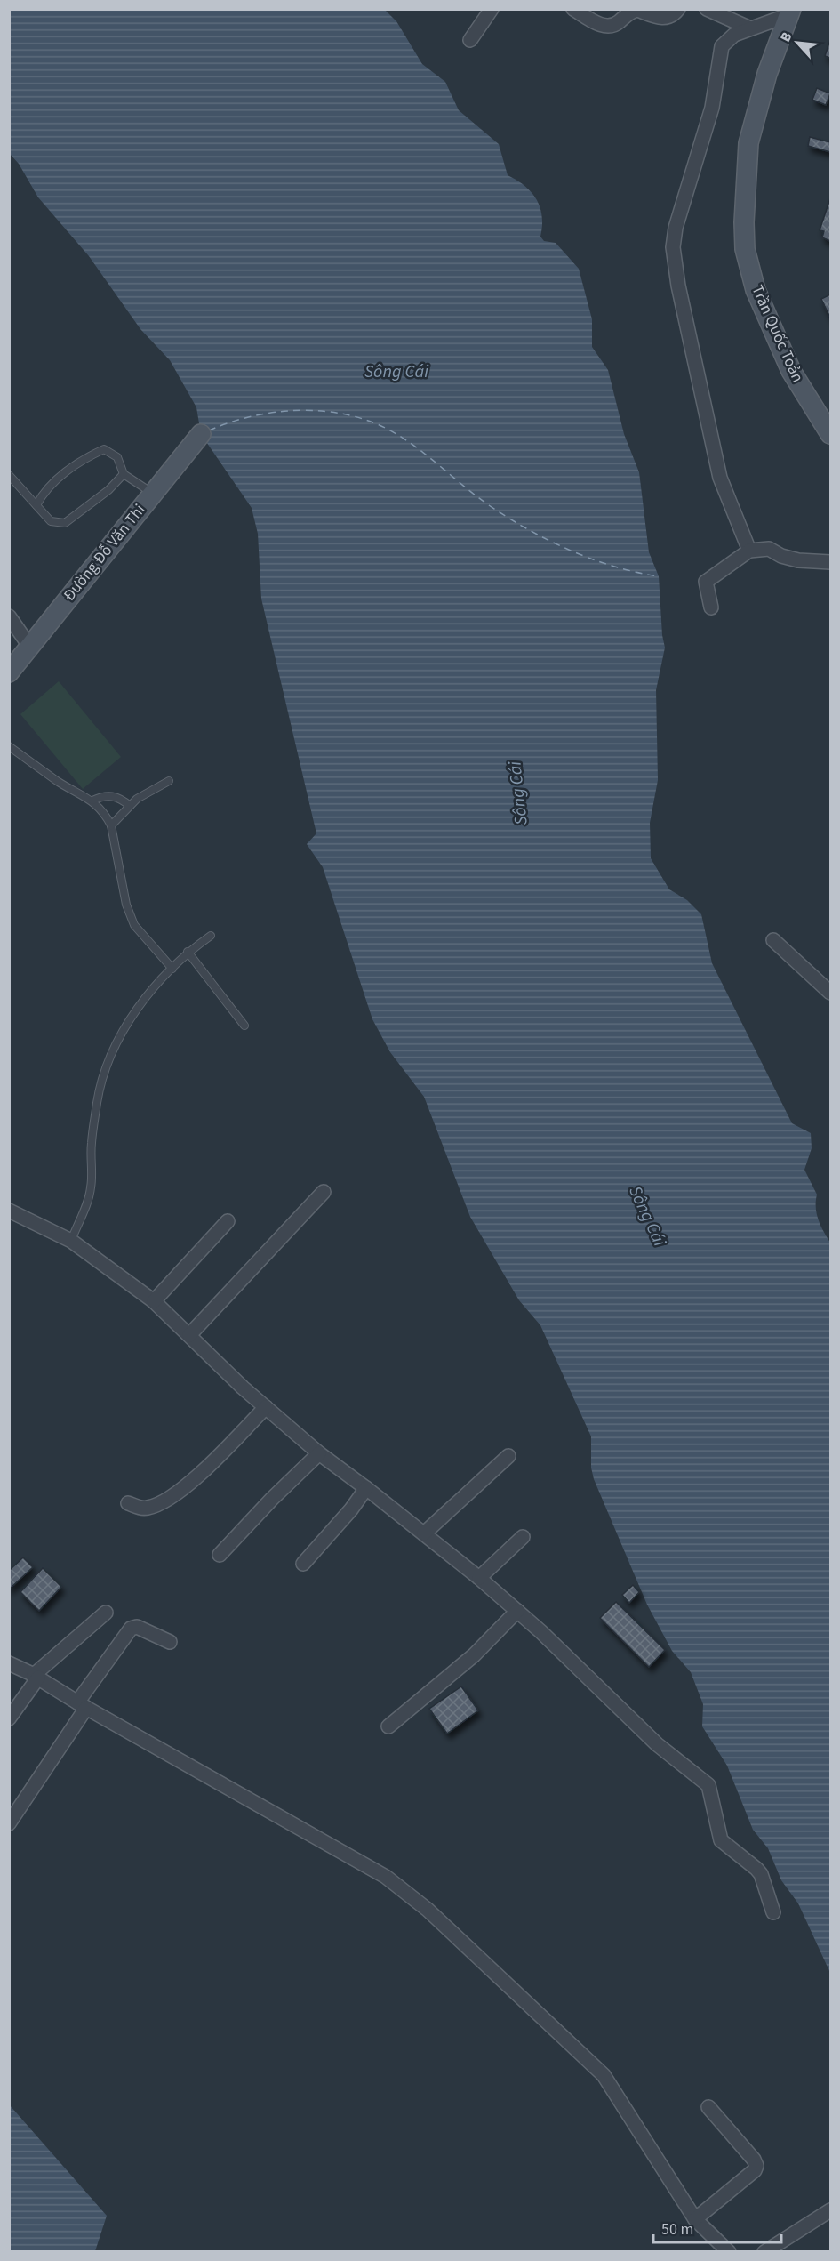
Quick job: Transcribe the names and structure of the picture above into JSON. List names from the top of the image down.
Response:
{
  "streets": {
    "main road": ["Trần Quốc Toản", "Đường Đỗ Văn Thi"]
  },
  "water": ["Sông Cái"],
  "scale_bar": "50 m",
  "north": "top left"
}
